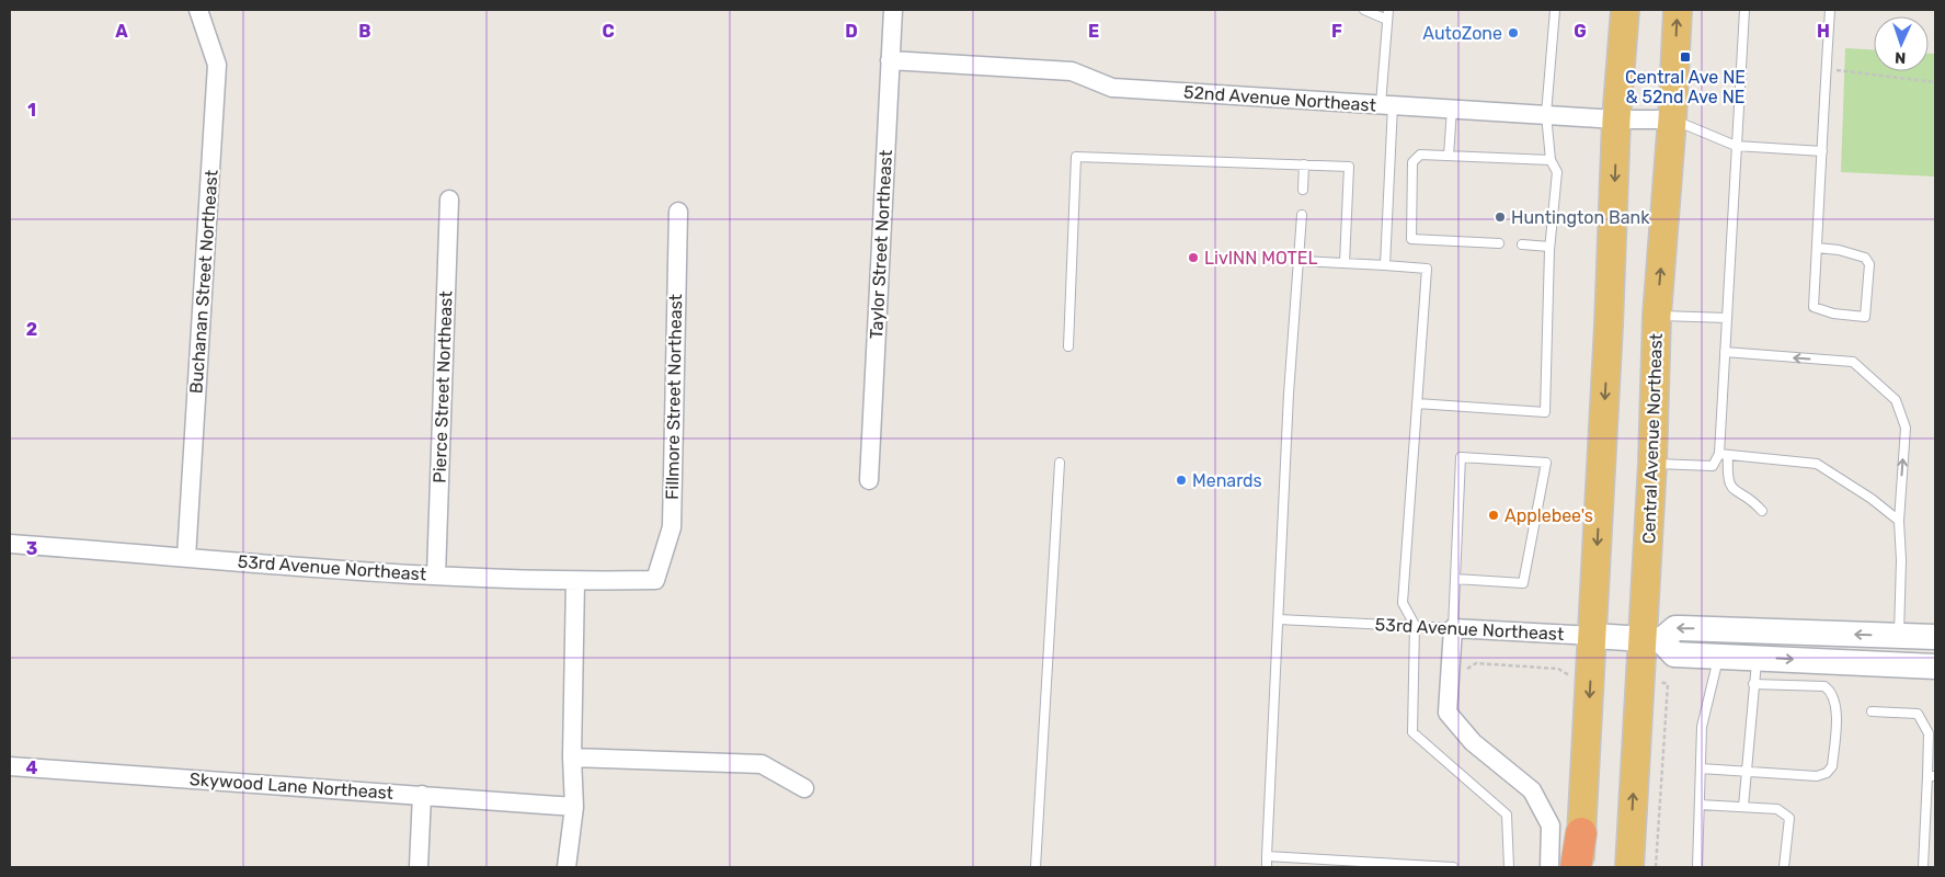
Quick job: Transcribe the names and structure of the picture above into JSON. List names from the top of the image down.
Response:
{
  "streets": {
    "main road": ["Central Avenue Northeast"],
    "street": [
      "52nd Avenue Northeast",
      "Taylor Street Northeast",
      "Buchanan Street Northeast",
      "Pierce Street Northeast",
      "Fillmore Street Northeast",
      "53rd Avenue Northeast",
      "Skywood Lane Northeast"
    ]
  },
  "crossings": [
    ["52nd Avenue Northeast", "Taylor Street Northeast"],
    ["52nd Avenue Northeast", "Central Avenue Northeast"],
    ["Buchanan Street Northeast", "53rd Avenue Northeast"],
    ["Pierce Street Northeast", "53rd Avenue Northeast"],
    ["Fillmore Street Northeast", "53rd Avenue Northeast"],
    ["Central Avenue Northeast", "53rd Avenue Northeast"]
  ],
  "places": {
    "other": [
      "AutoZone",
      "Huntington Bank",
      "LivINN MOTEL",
      "Menards",
      "Applebee's"
    ],
    "transit": ["Central Ave NE & 52nd Ave NE"]
  },
  "north": "bottom",
  "grid": {
    "columns": [
      "A",
      "B",
      "C",
      "D",
      "E",
      "F",
      "G",
      "H"
    ],
    "rows": [
      "1",
      "2",
      "3",
      "4"
    ]
  }
}
